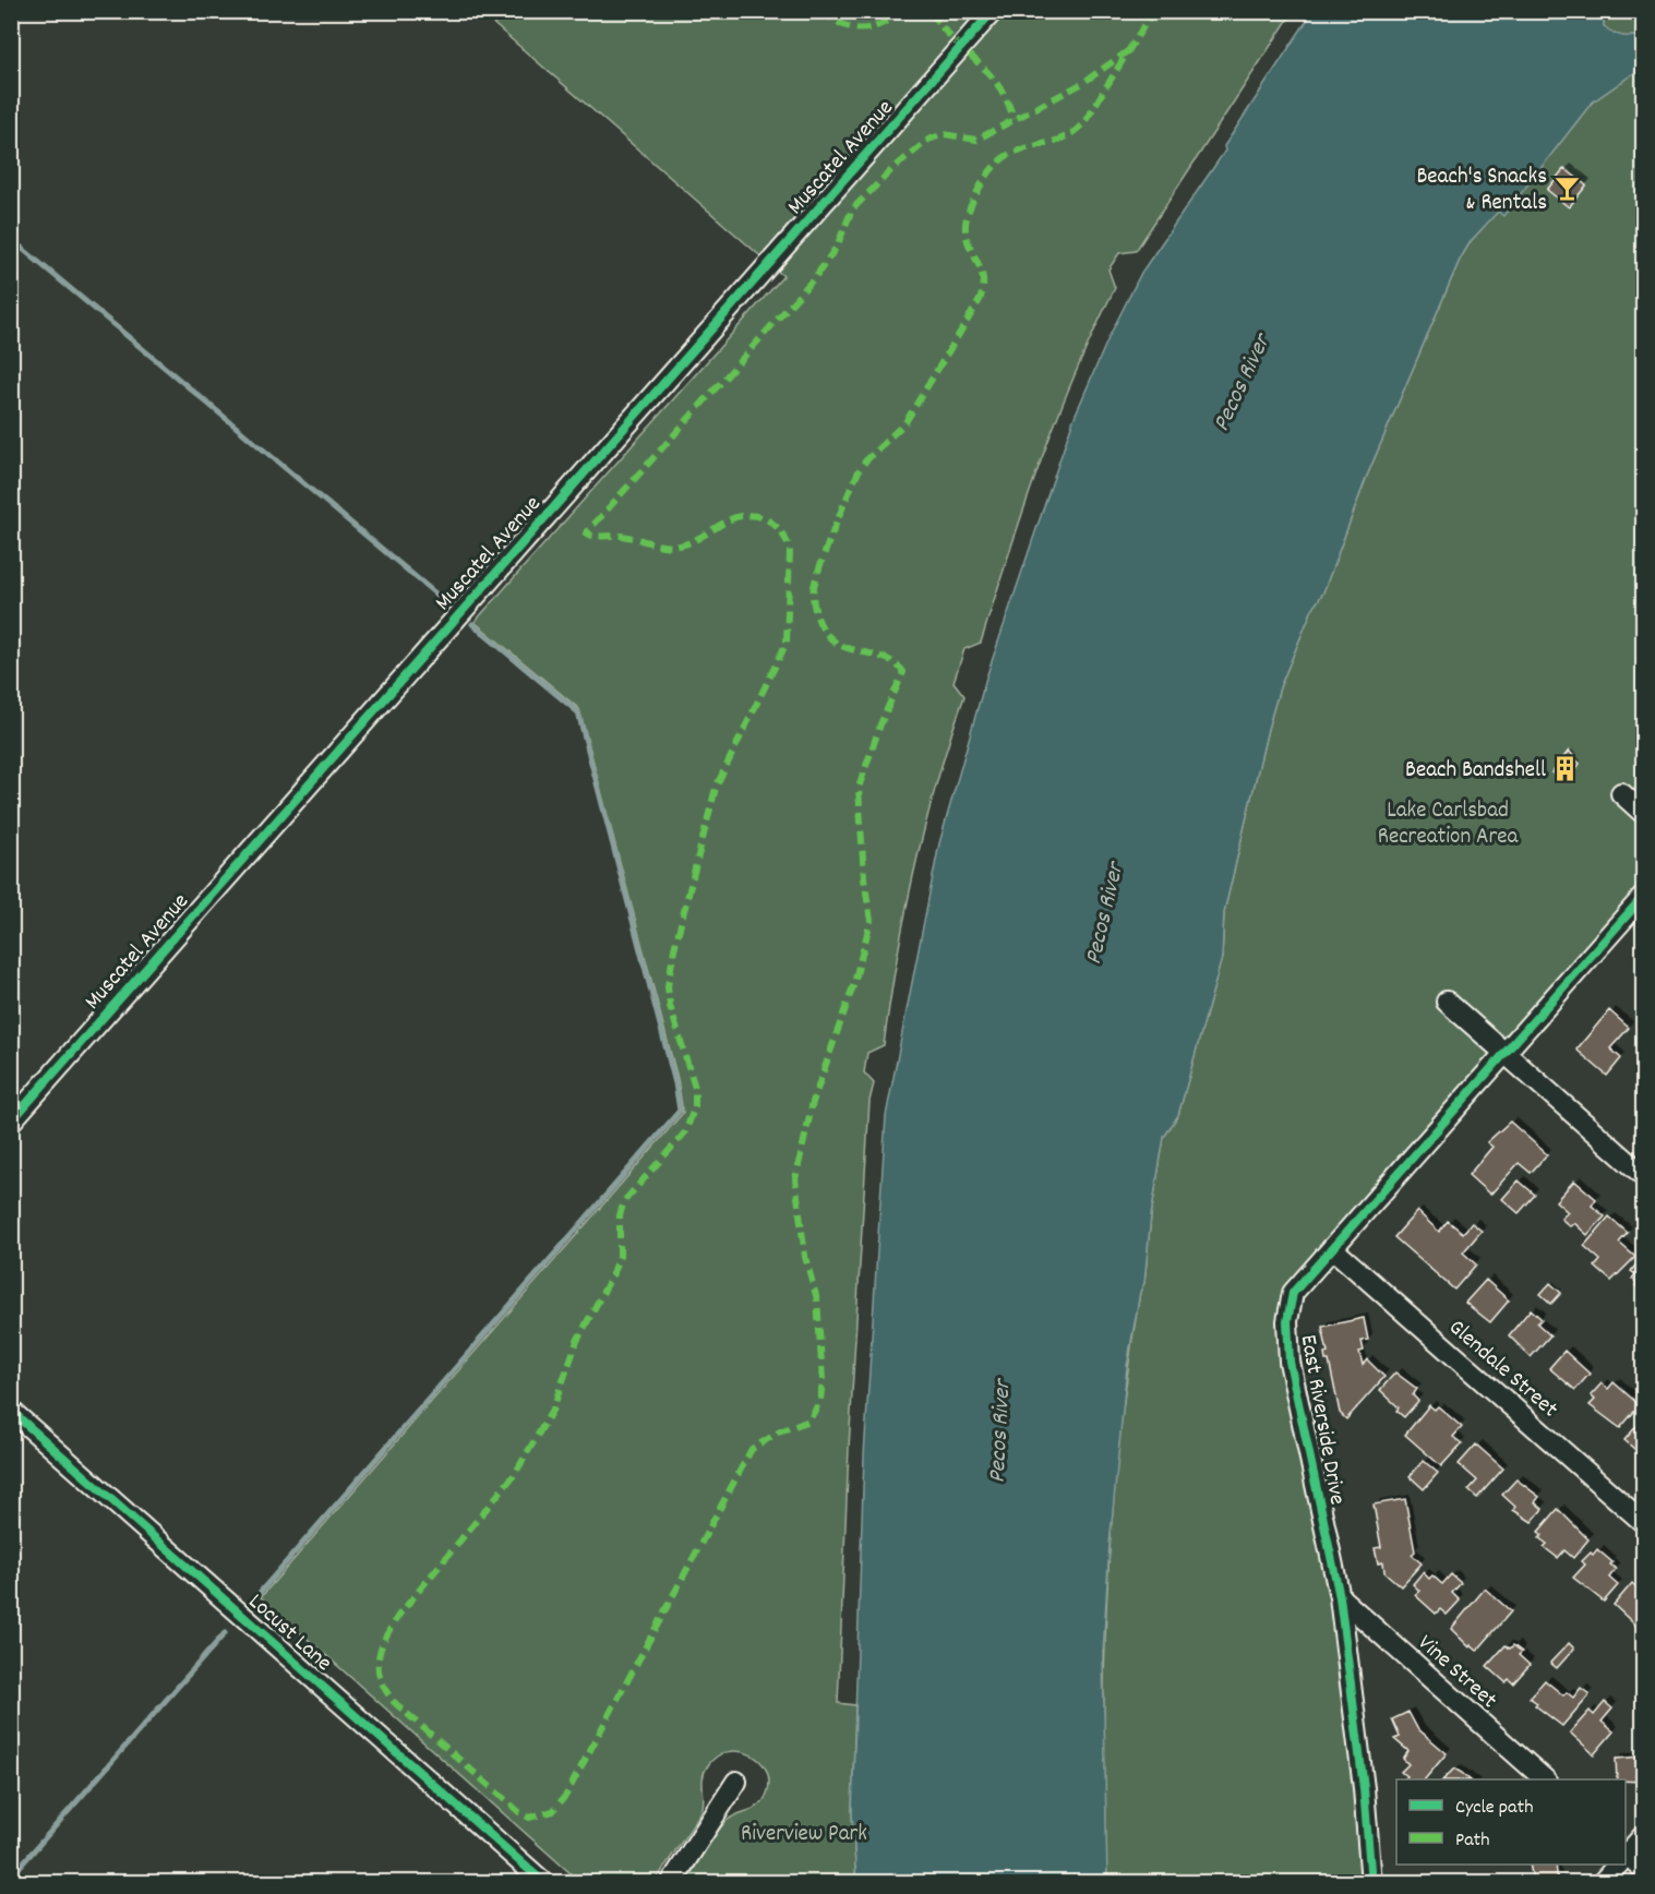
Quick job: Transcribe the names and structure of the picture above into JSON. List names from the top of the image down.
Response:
{
  "streets": {
    "street": [
      "Muscatel Avenue",
      "Glendale Street",
      "East Riverside Drive",
      "Locust Lane",
      "Vine Street"
    ]
  },
  "crossings": [
    ["Glendale Street", "East Riverside Drive"],
    ["East Riverside Drive", "Vine Street"]
  ],
  "water": ["Pecos River"],
  "parks": ["Lake Carlsbad Recreation Area", "Riverview Park"],
  "places": {
    "bar": ["Beach's Snacks & Rentals"],
    "building": ["Beach Bandshell"]
  },
  "legend": ["Cycle path", "Path"]
}
